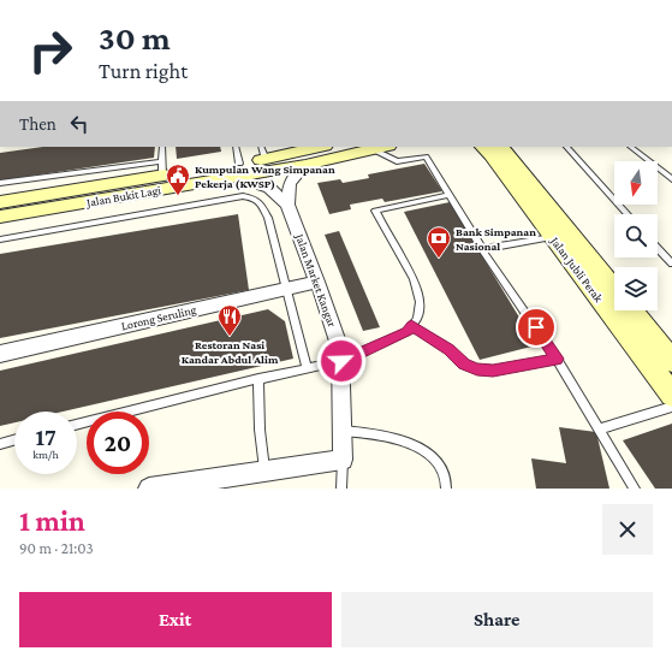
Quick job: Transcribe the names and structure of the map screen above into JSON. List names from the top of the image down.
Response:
{
  "streets": {
    "street": [
      "Jalan Bukit Lagi",
      "Jalan Jubli Perak",
      "Jalan Market Kangar",
      "Lorong Seruling"
    ]
  },
  "crossings": [
    ["Jalan Market Kangar", "Lorong Seruling"]
  ],
  "places": {
    "public building": ["Kumpulan Wang Simpanan Pekerja (KWSP)"],
    "bank": ["Bank Simpanan Nasional"],
    "restaurant": ["Restoran Nasi Kandar Abdul Alim"]
  },
  "north": "bottom",
  "page": {
    "turn": ["30 m", "Turn right"],
    "then": "Then",
    "speed": "17 km/h",
    "limit": "20",
    "heading": ["1 min", "90 m · 21:03"],
    "buttons": ["Exit", "Share"]
  }
}
